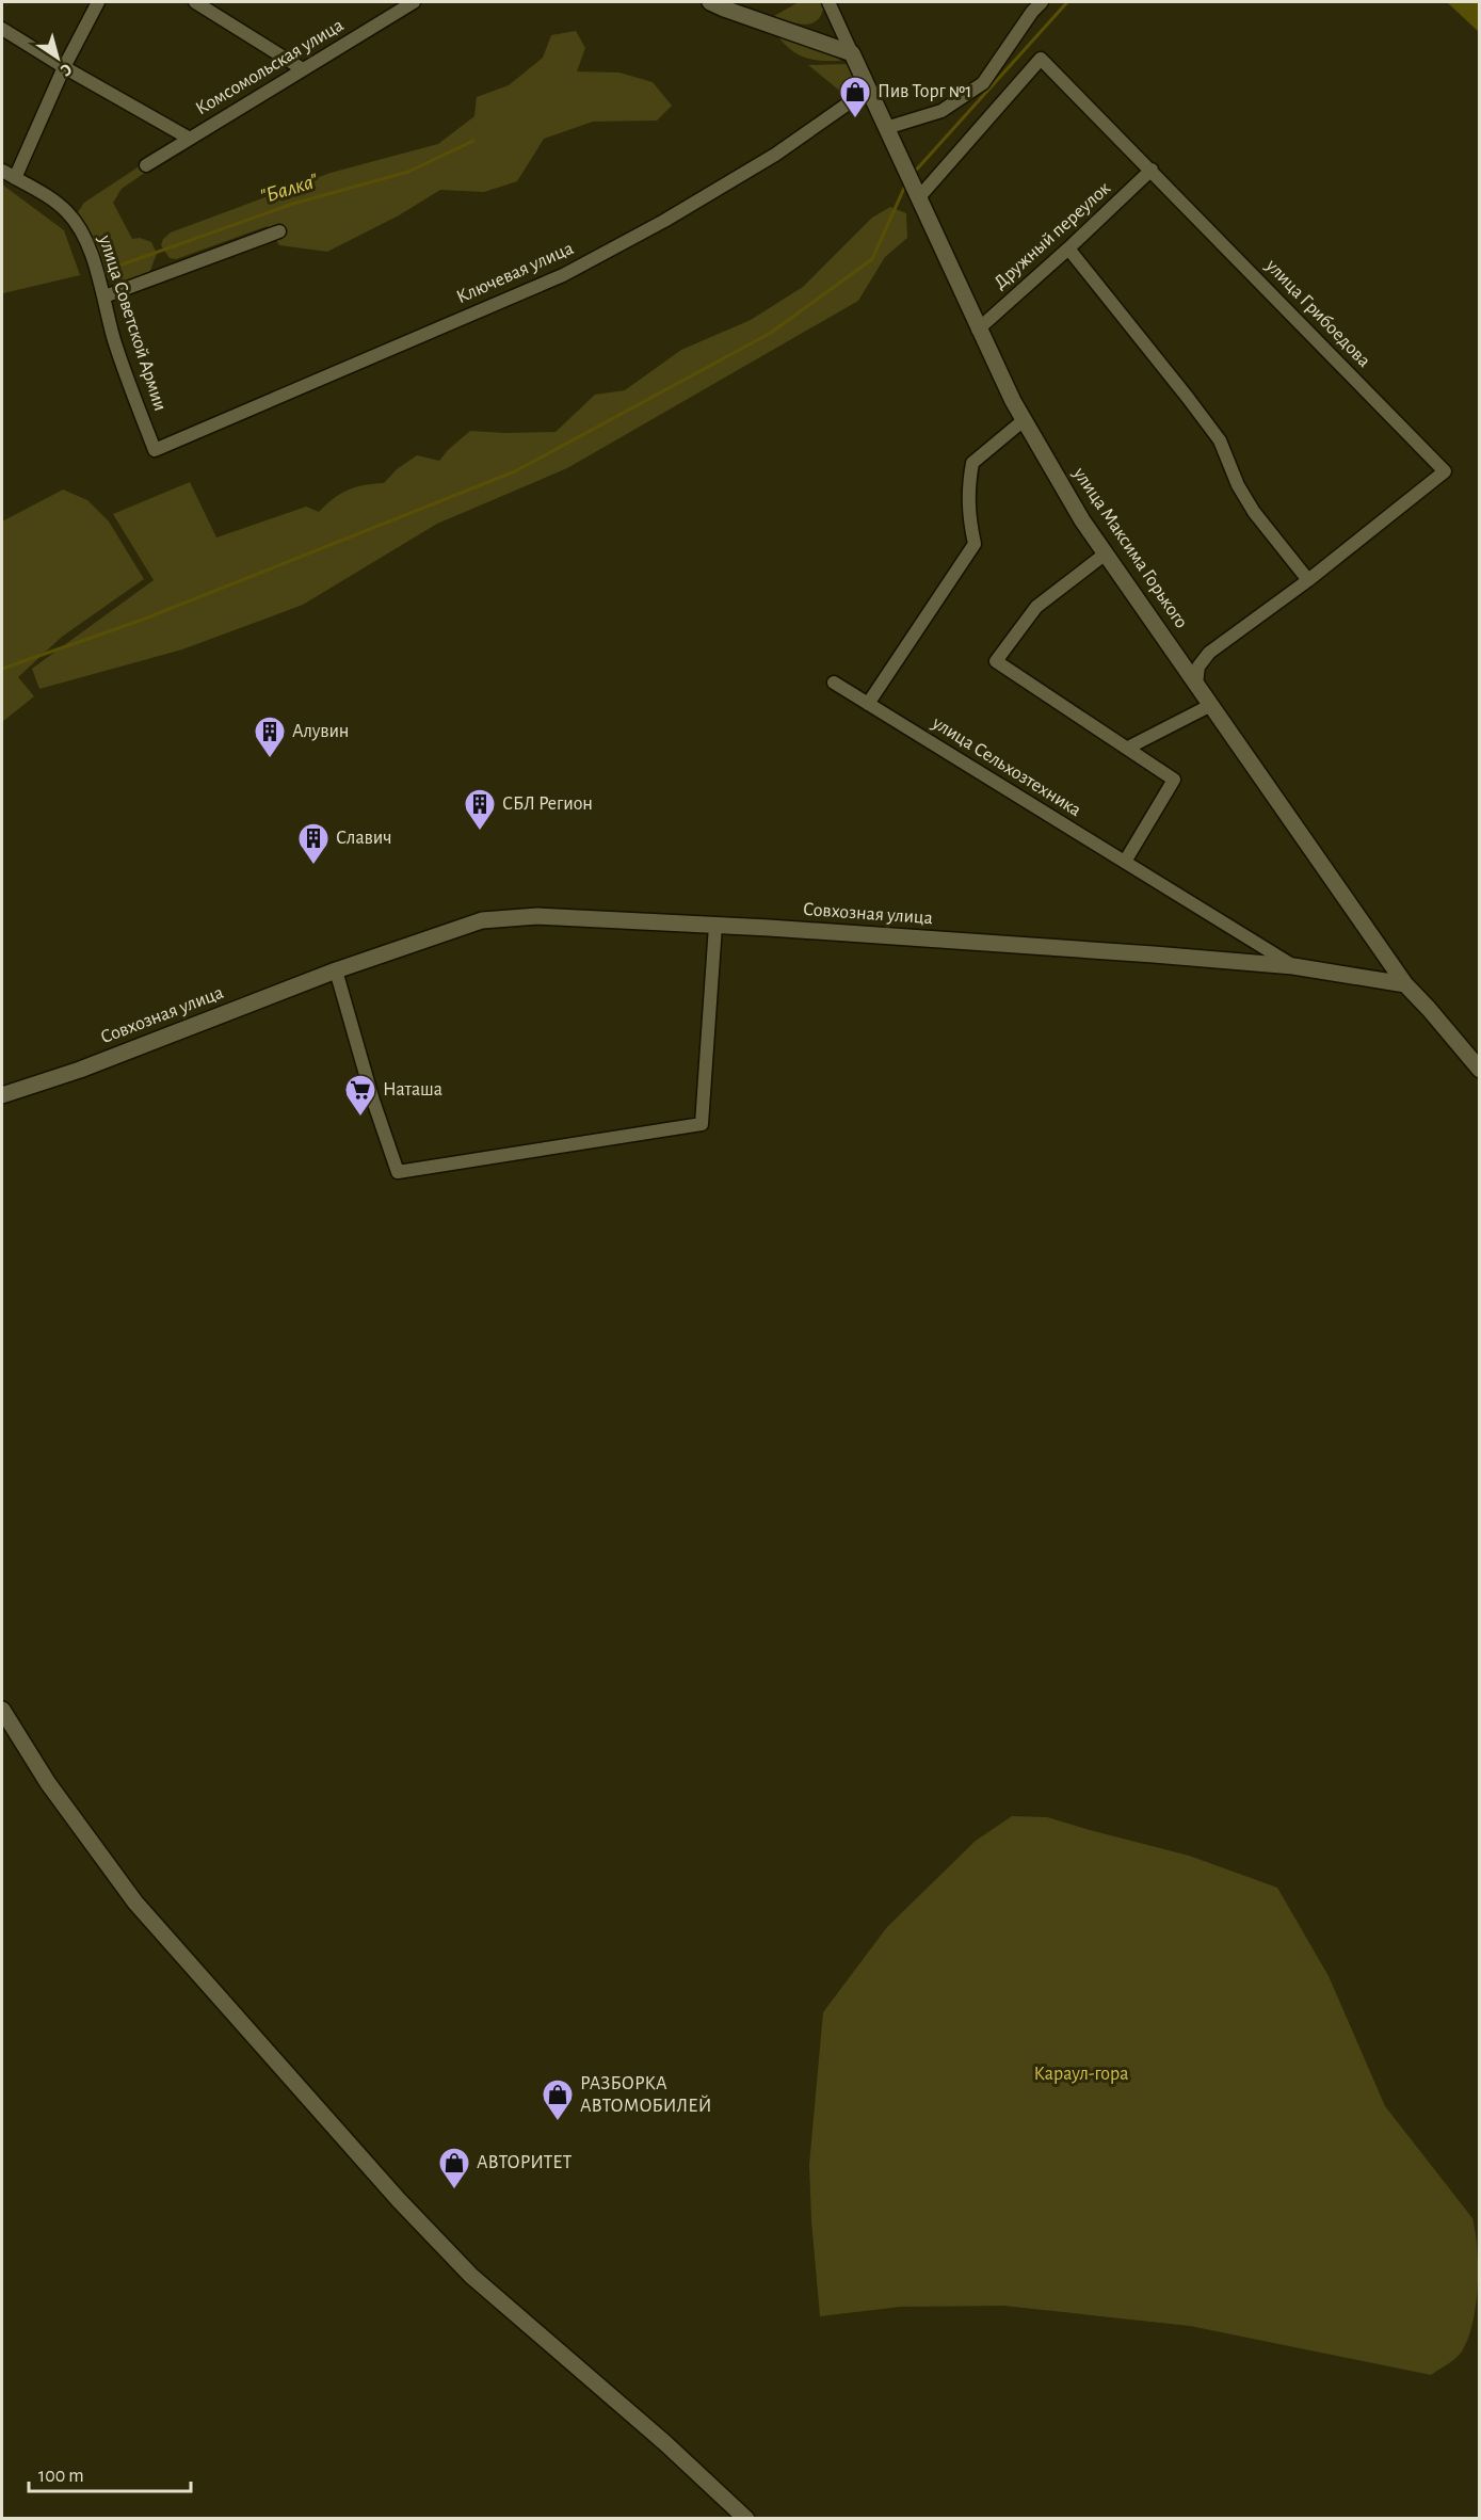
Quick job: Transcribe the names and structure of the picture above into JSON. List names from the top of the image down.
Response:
{
  "streets": {
    "street": [
      "Комсомольская улица",
      "Дружный переулок",
      "Ключевая улица",
      "улица Грибоедова",
      "улица Советской Армии",
      "улица Максима Горького",
      "улица Сельхозтехника",
      "Совхозная улица"
    ]
  },
  "crossings": [
    ["Дружный переулок", "улица Грибоедова"],
    ["Дружный переулок", "улица Максима Горького"],
    ["Ключевая улица", "улица Советской Армии"],
    ["Ключевая улица", "улица Максима Горького"],
    ["улица Грибоедова", "улица Максима Горького"],
    ["улица Максима Горького", "Совхозная улица"],
    ["улица Сельхозтехника", "Совхозная улица"]
  ],
  "water": ["\"Балка\""],
  "parks": ["Караул-гора"],
  "places": {
    "shop": ["Пив Торг №1", "РАЗБОРКА АВТОМОБИЛЕЙ", "АВТОРИТЕТ"],
    "building": ["Алувин", "СБЛ Регион", "Славич"],
    "supermarket": ["Наташа"]
  },
  "scale_bar": "100 m",
  "north": "bottom right"
}
